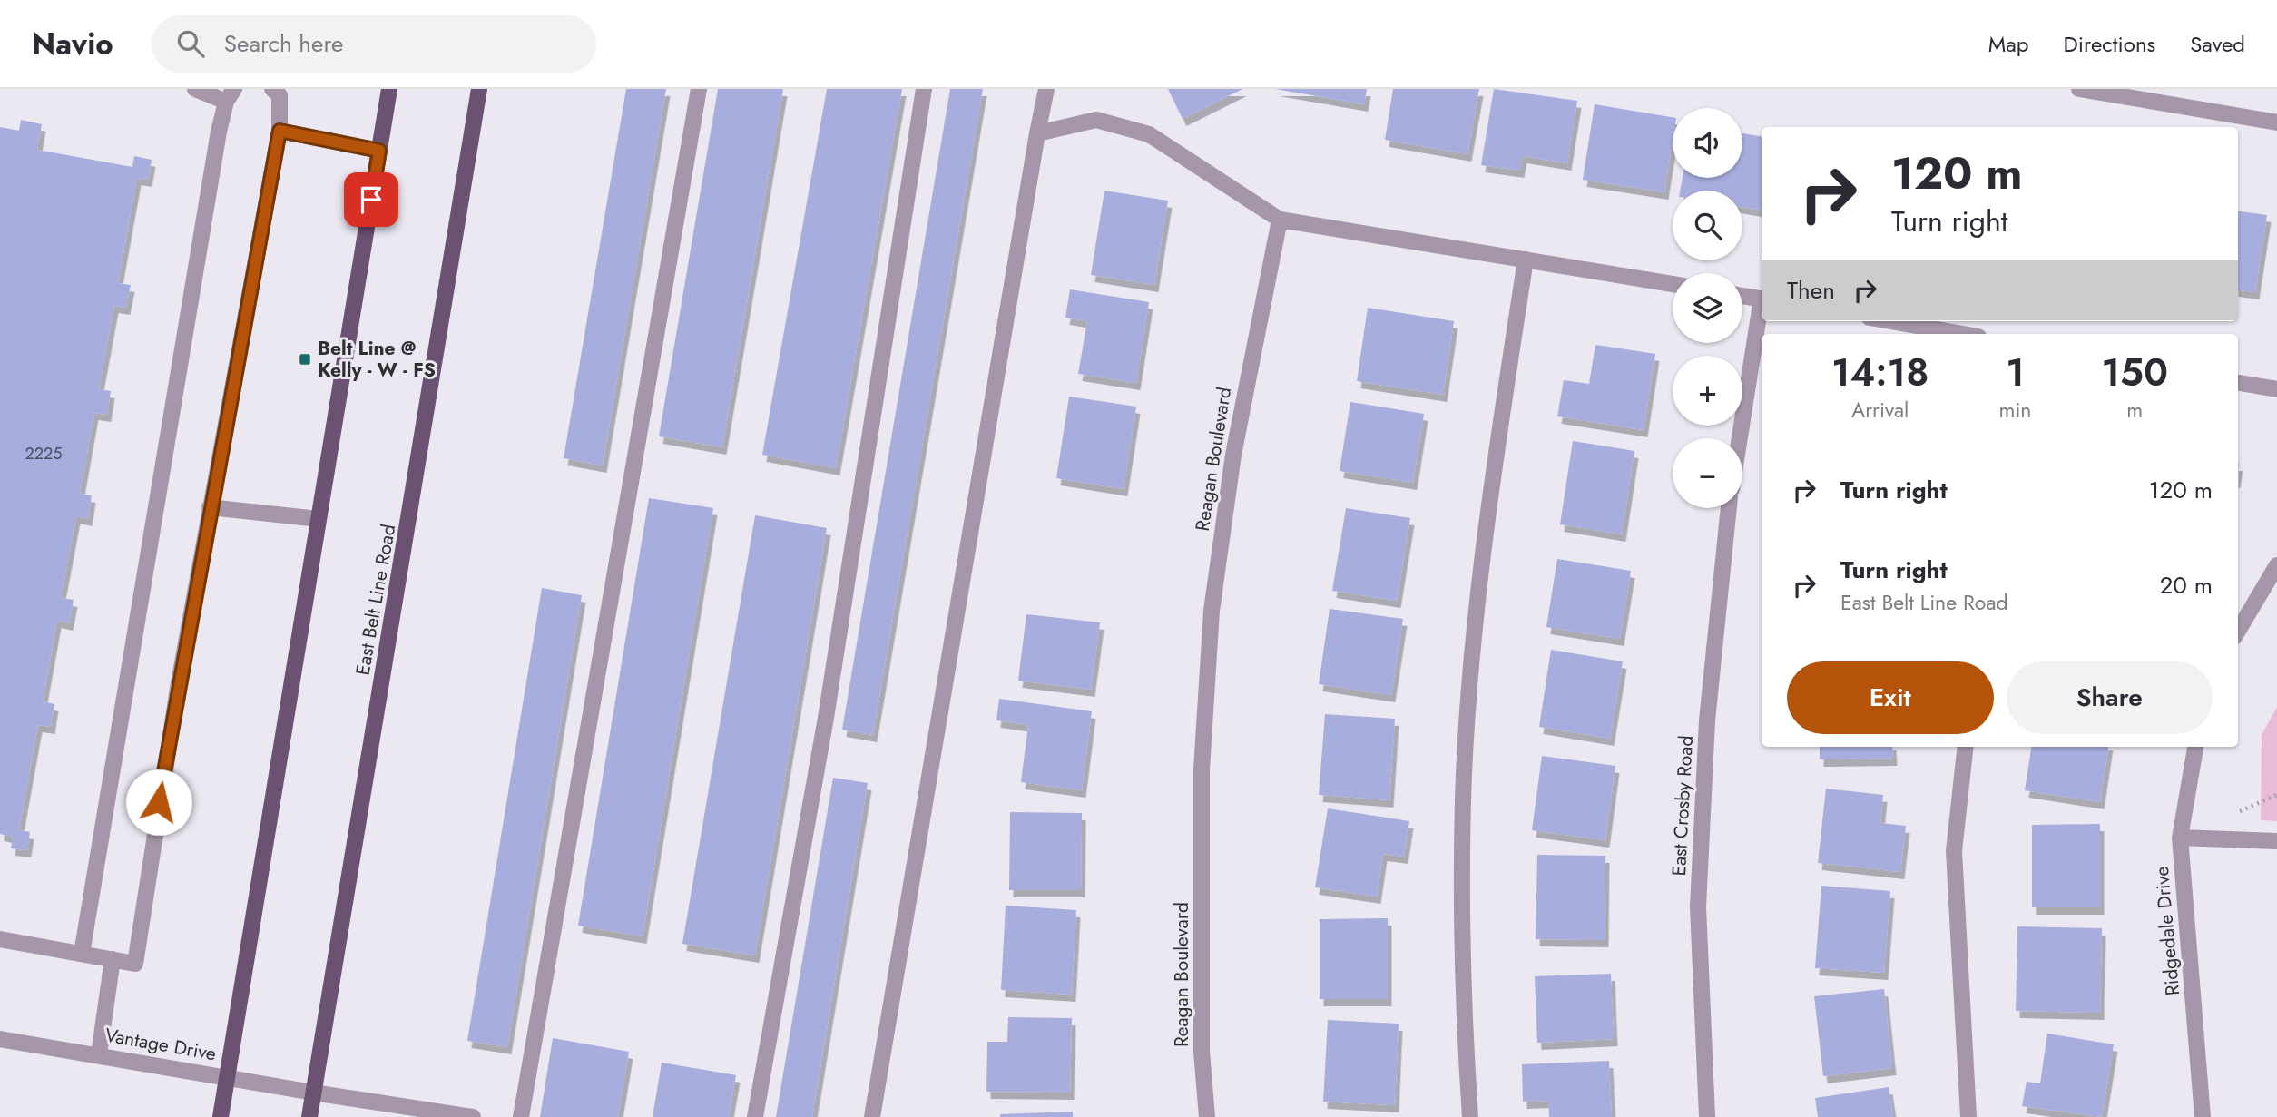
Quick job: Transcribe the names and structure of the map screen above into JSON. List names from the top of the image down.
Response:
{
  "streets": {
    "main road": ["East Belt Line Road"],
    "street": [
      "Reagan Boulevard",
      "East Crosby Road",
      "Ridgedale Drive",
      "Vantage Drive"
    ]
  },
  "crossings": [
    ["East Belt Line Road", "Vantage Drive"]
  ],
  "places": {
    "transit": ["Belt Line @ Kelly - W - FS"]
  },
  "house_numbers": ["2225"],
  "page": {
    "header": "Navio",
    "search": "Search here",
    "nav": ["Map", "Directions", "Saved"],
    "map_buttons": ["+", "−"],
    "turn": ["120 m", "Turn right"],
    "then": "Then",
    "eta": [
      "14:18",
      "Arrival",
      "1",
      "min",
      "150",
      "m"
    ],
    "list": [
      {
        "name": "Turn right",
        "value": "120 m"
      },
      {
        "name": "Turn right",
        "note": "East Belt Line Road",
        "value": "20 m"
      }
    ],
    "buttons": ["Exit", "Share"]
  }
}
